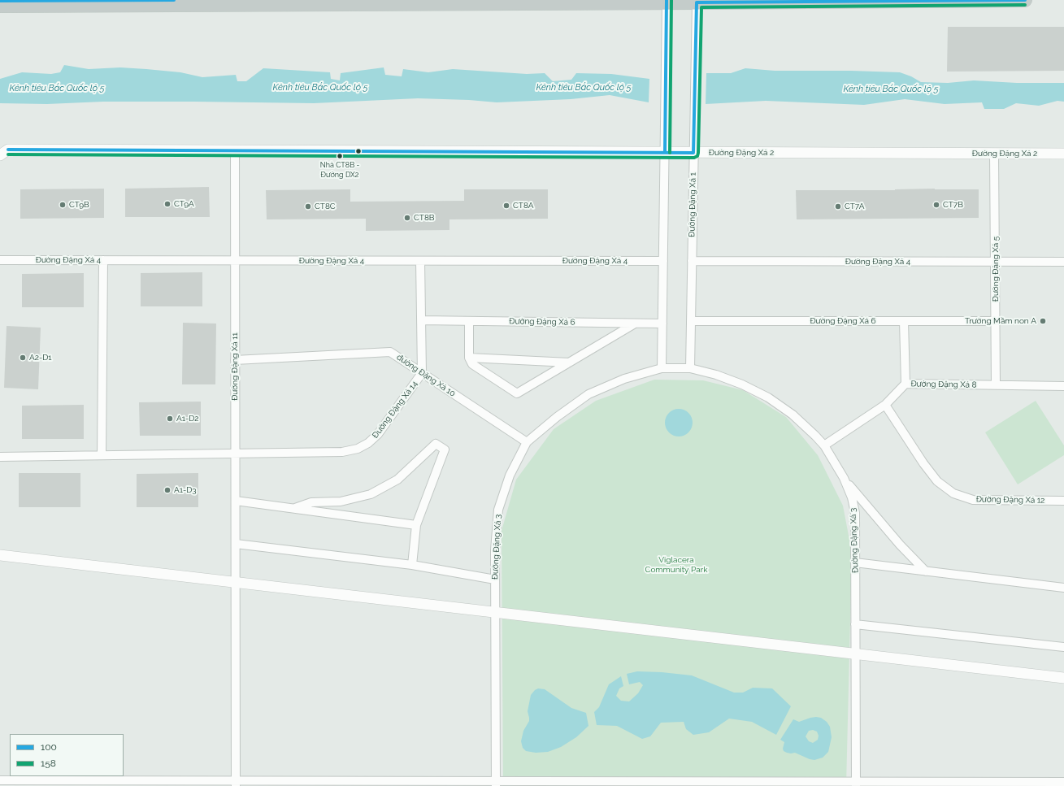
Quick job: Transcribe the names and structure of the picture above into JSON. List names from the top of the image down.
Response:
{
  "streets": {
    "street": [
      "Đường Đặng Xá 2",
      "Đường Đặng Xá 1",
      "Đường Đặng Xá 4",
      "Đường Đặng Xá 5",
      "Đường Đặng Xá 6",
      "Đường Đặng Xá 11",
      "đường Đặng Xá 10",
      "Đường Đặng Xá 8",
      "Đường Đặng Xá 14",
      "Đường Đặng Xá 12",
      "Đường Đặng Xá 3"
    ]
  },
  "crossings": [
    ["Đường Đặng Xá 2", "Đường Đặng Xá 1"],
    ["Đường Đặng Xá 2", "Đường Đặng Xá 5"],
    ["Đường Đặng Xá 2", "Đường Đặng Xá 11"],
    ["Đường Đặng Xá 1", "Đường Đặng Xá 4"],
    ["Đường Đặng Xá 1", "Đường Đặng Xá 6"],
    ["Đường Đặng Xá 1", "Đường Đặng Xá 3"],
    ["Đường Đặng Xá 4", "Đường Đặng Xá 5"],
    ["Đường Đặng Xá 4", "Đường Đặng Xá 11"],
    ["Đường Đặng Xá 4", "Đường Đặng Xá 14"],
    ["Đường Đặng Xá 5", "Đường Đặng Xá 6"],
    ["Đường Đặng Xá 5", "Đường Đặng Xá 8"],
    ["Đường Đặng Xá 6", "Đường Đặng Xá 14"],
    ["Đường Đặng Xá 11", "đường Đặng Xá 10"],
    ["Đường Đặng Xá 11", "Đường Đặng Xá 14"],
    ["đường Đặng Xá 10", "Đường Đặng Xá 14"],
    ["đường Đặng Xá 10", "Đường Đặng Xá 3"],
    ["Đường Đặng Xá 8", "Đường Đặng Xá 12"],
    ["Đường Đặng Xá 8", "Đường Đặng Xá 3"]
  ],
  "water": ["Kênh tiêu Bắc Quốc lộ 5"],
  "parks": ["Viglacera Community Park"],
  "places": [
    "Nhà CT8B - Đường DX2",
    "CT9A",
    "CT9B",
    "CT7B",
    "CT8A",
    "CT8C",
    "CT7A",
    "CT8B",
    "Trường Mầm non A",
    "A2-D1",
    "A1-D2",
    "A1-D3"
  ],
  "lines": ["transit line 100", "transit line 158"],
  "legend": ["100", "158"]
}
